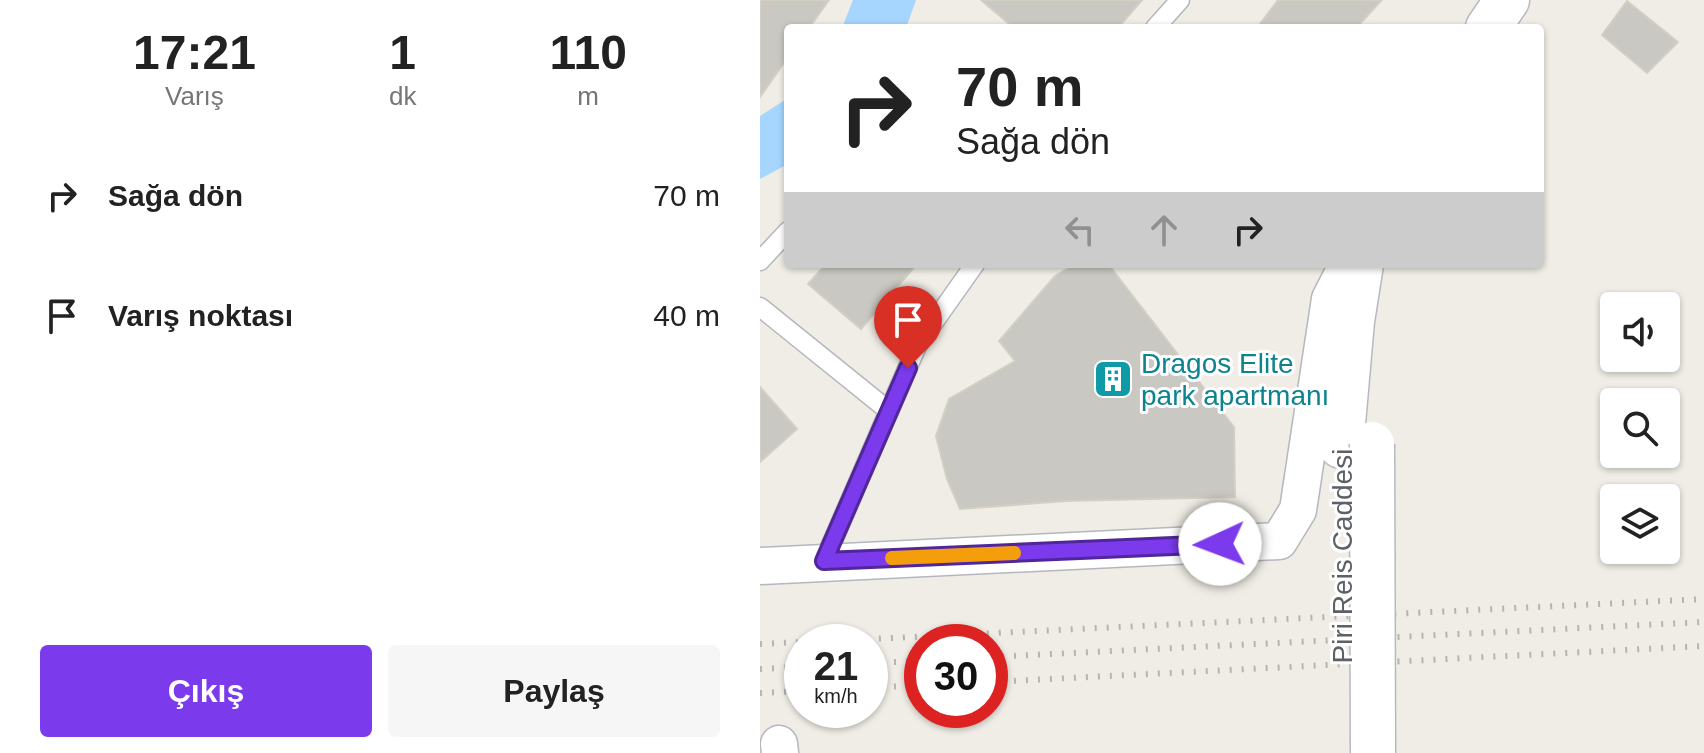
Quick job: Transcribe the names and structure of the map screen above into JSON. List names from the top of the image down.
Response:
{
  "streets": {
    "main road": ["Piri Reis Caddesi"]
  },
  "places": {
    "building": ["Dragos Elite park apartmanı"]
  },
  "page": {
    "eta": [
      "17:21",
      "Varış",
      "1",
      "dk",
      "110",
      "m"
    ],
    "turn": ["70 m", "Sağa dön"],
    "list": [
      {
        "name": "Sağa dön",
        "value": "70 m"
      },
      {
        "name": "Varış noktası",
        "value": "40 m"
      }
    ],
    "speed": "21 km/h",
    "limit": "30",
    "buttons": ["Çıkış", "Paylaş"]
  }
}
